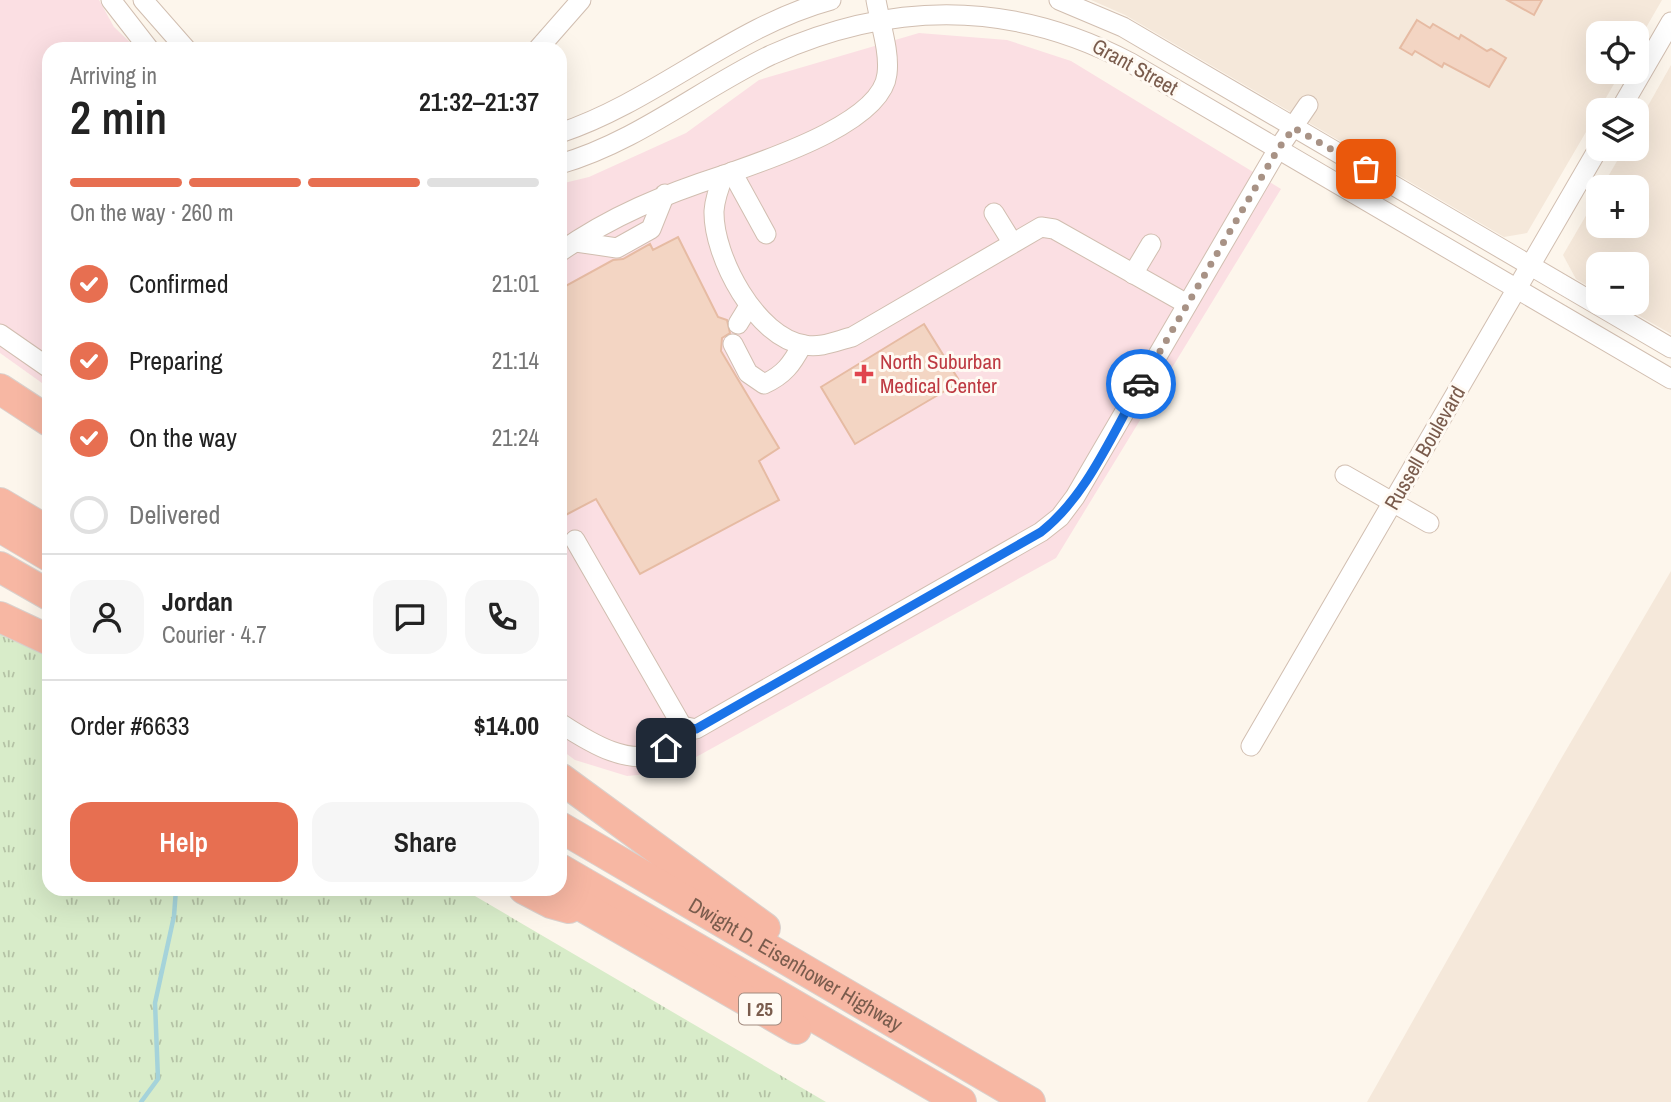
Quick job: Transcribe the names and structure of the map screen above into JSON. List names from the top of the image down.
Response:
{
  "streets": {
    "highway": ["Dwight D. Eisenhower Highway", "I 25"],
    "street": ["Grant Street", "Russell Boulevard"]
  },
  "crossings": [
    ["Grant Street", "Russell Boulevard"]
  ],
  "places": {
    "health": ["North Suburban Medical Center"]
  },
  "page": {
    "map_buttons": ["+", "−"],
    "heading": ["2 min", "Arriving in", "21:32–21:37"],
    "panel": [
      "Jordan",
      "Courier · 4.7",
      "Order #6633",
      "$14.00"
    ],
    "bar": "On the way · 260 m",
    "list": [
      ["Confirmed", "21:01"],
      ["Preparing", "21:14"],
      ["On the way", "21:24"],
      "Delivered"
    ],
    "buttons": ["Help", "Share"]
  }
}
